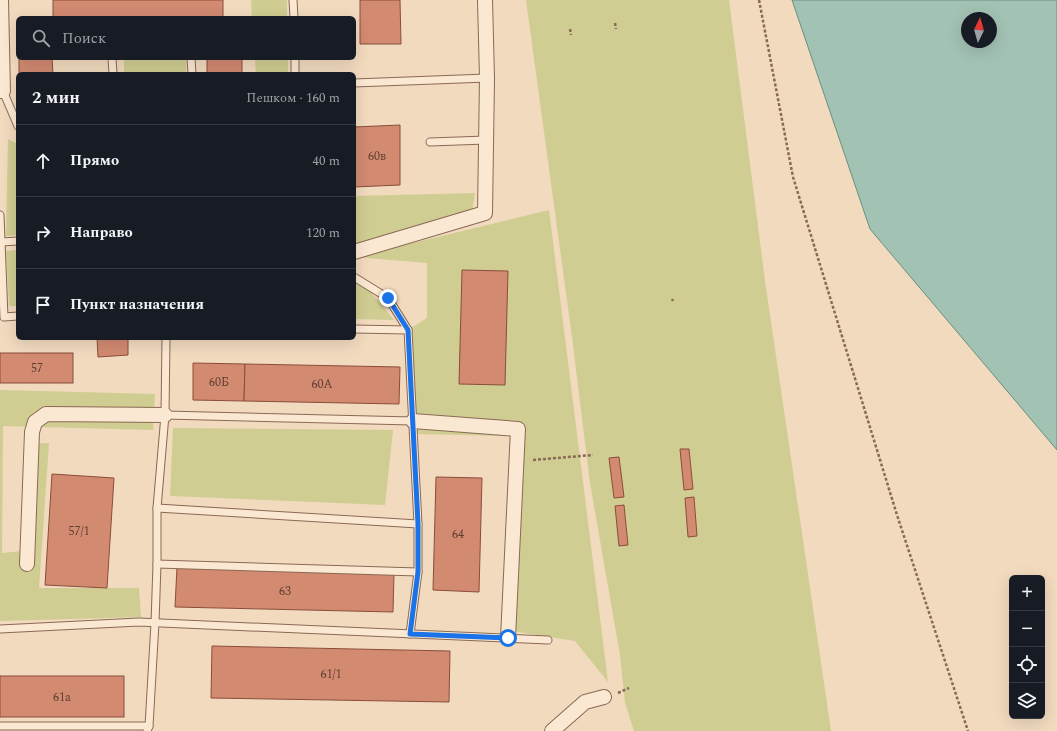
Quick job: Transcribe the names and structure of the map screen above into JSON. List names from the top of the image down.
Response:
{
  "house_numbers": [
    "60в",
    "57",
    "60Б",
    "60А",
    "57/1",
    "64",
    "63",
    "61/1",
    "61а"
  ],
  "north": "top",
  "page": {
    "search": "Поиск",
    "heading": ["2 мин", "Пешком · 160 m"],
    "list": [
      ["Прямо", "40 m"],
      ["Направо", "120 m"],
      "Пункт назначения"
    ],
    "map_buttons": ["+", "−"]
  }
}
